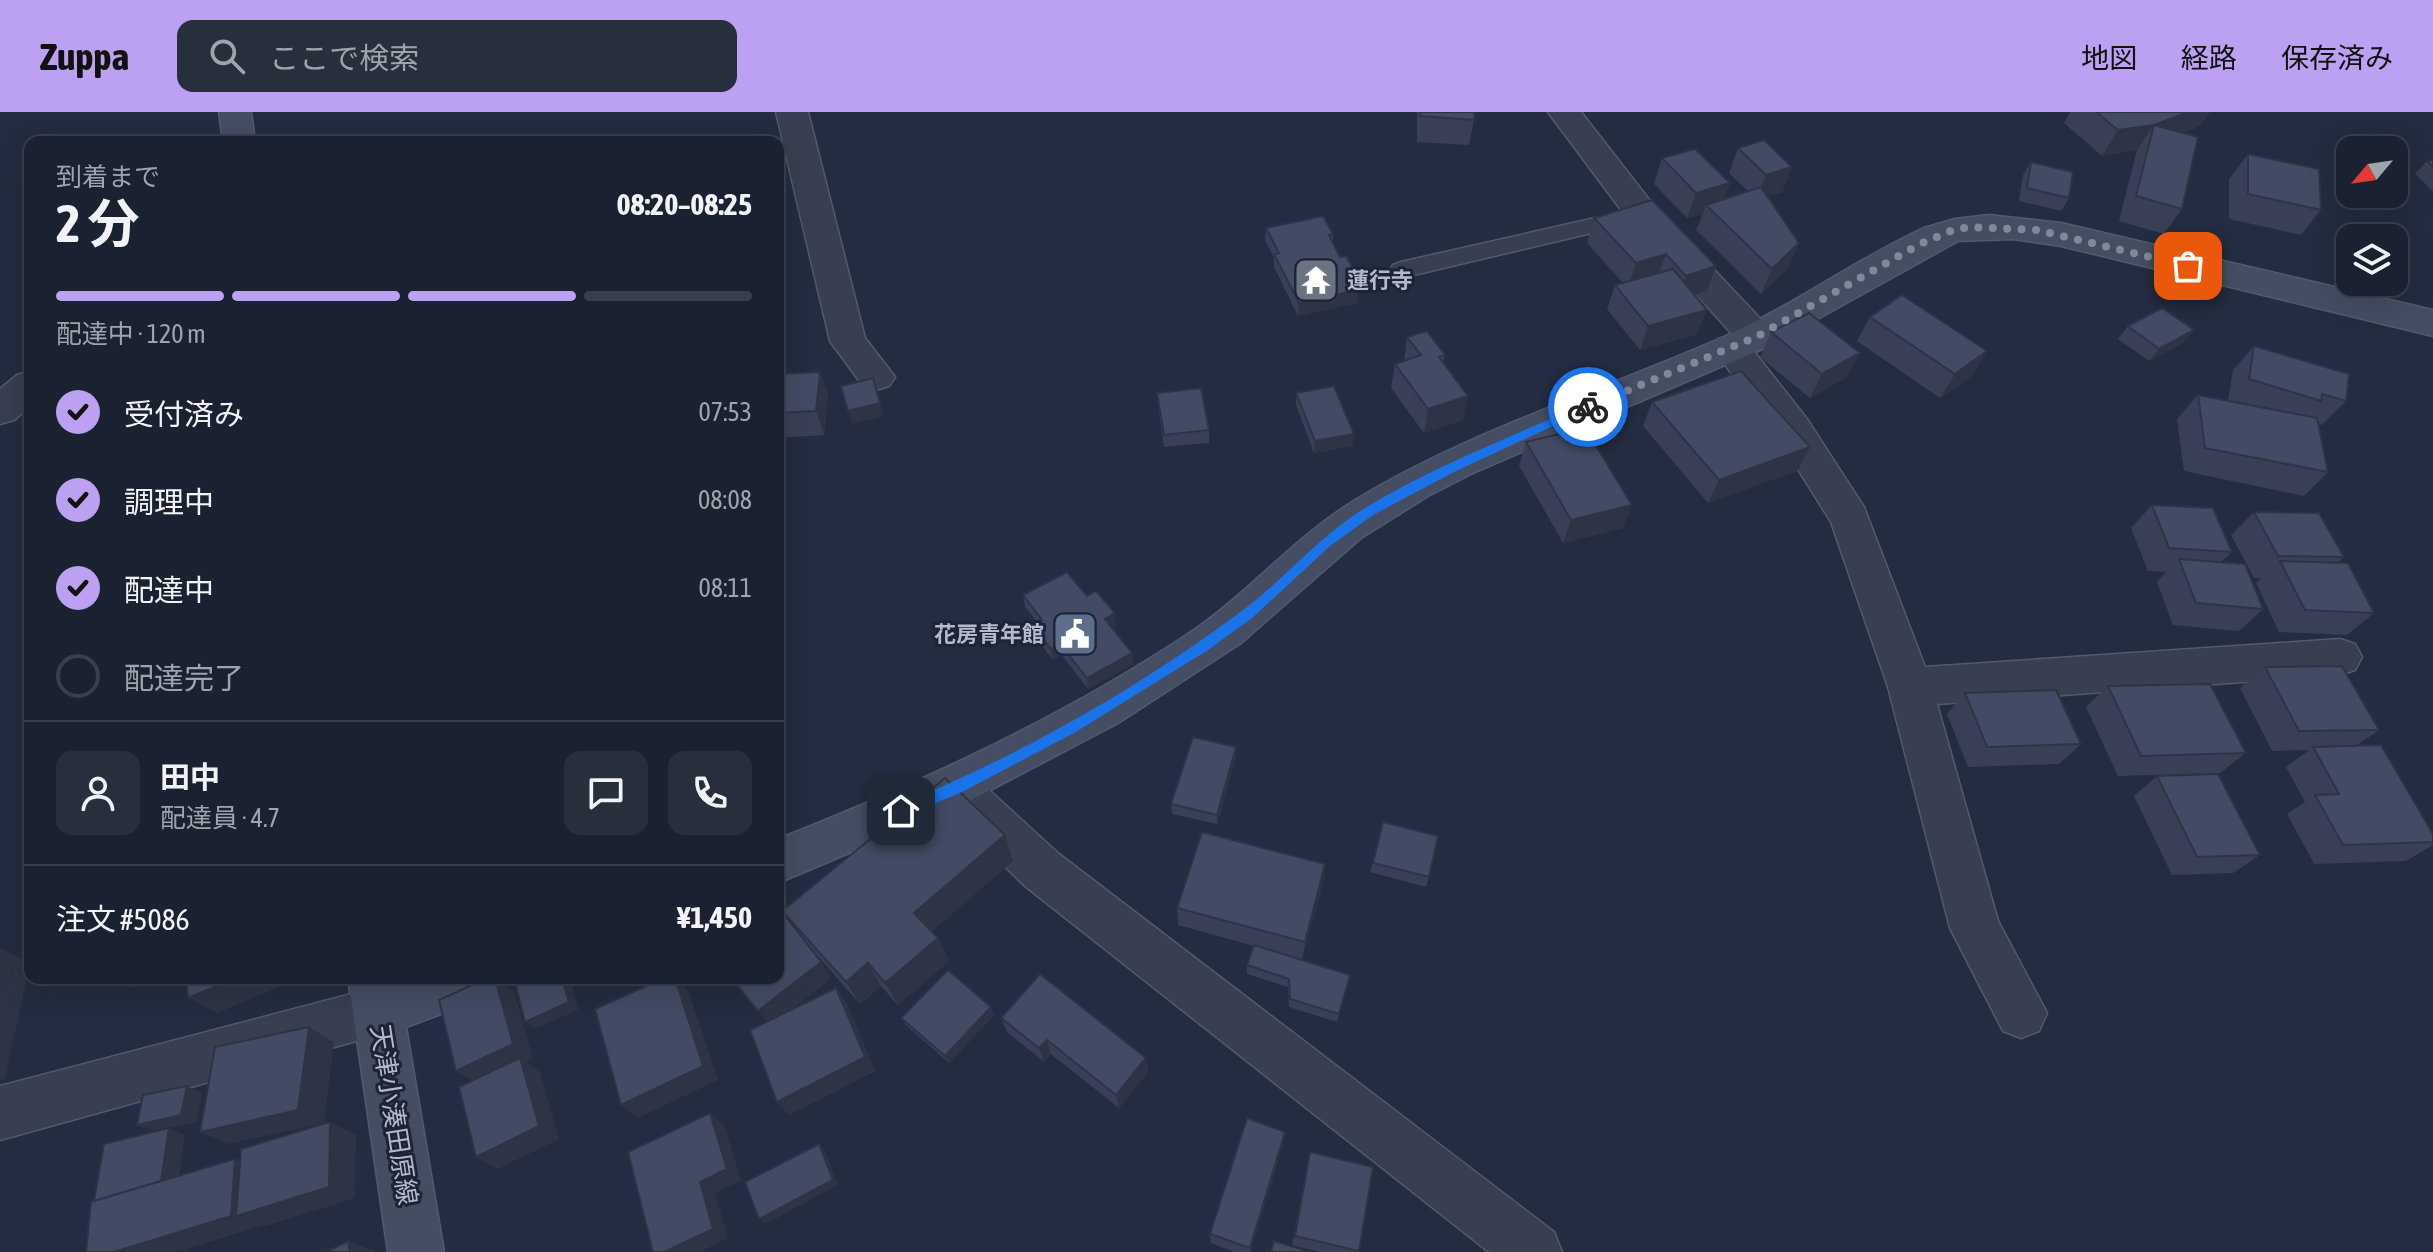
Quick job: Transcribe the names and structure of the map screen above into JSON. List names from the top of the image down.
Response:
{
  "streets": {
    "street": ["天津小湊田原線"]
  },
  "places": {
    "temple": ["蓮行寺"],
    "public building": ["花房青年館"]
  },
  "north": "bottom left",
  "page": {
    "header": "Zuppa",
    "search": "ここで検索",
    "nav": ["地図", "経路", "保存済み"],
    "heading": ["2 分", "到着まで", "08:20–08:25"],
    "panel": [
      "田中",
      "配達員 · 4.7",
      "注文 #5086",
      "¥1,450"
    ],
    "bar": "配達中 · 120 m",
    "list": [
      ["受付済み", "07:53"],
      ["調理中", "08:08"],
      ["配達中", "08:11"],
      "配達完了"
    ]
  }
}
